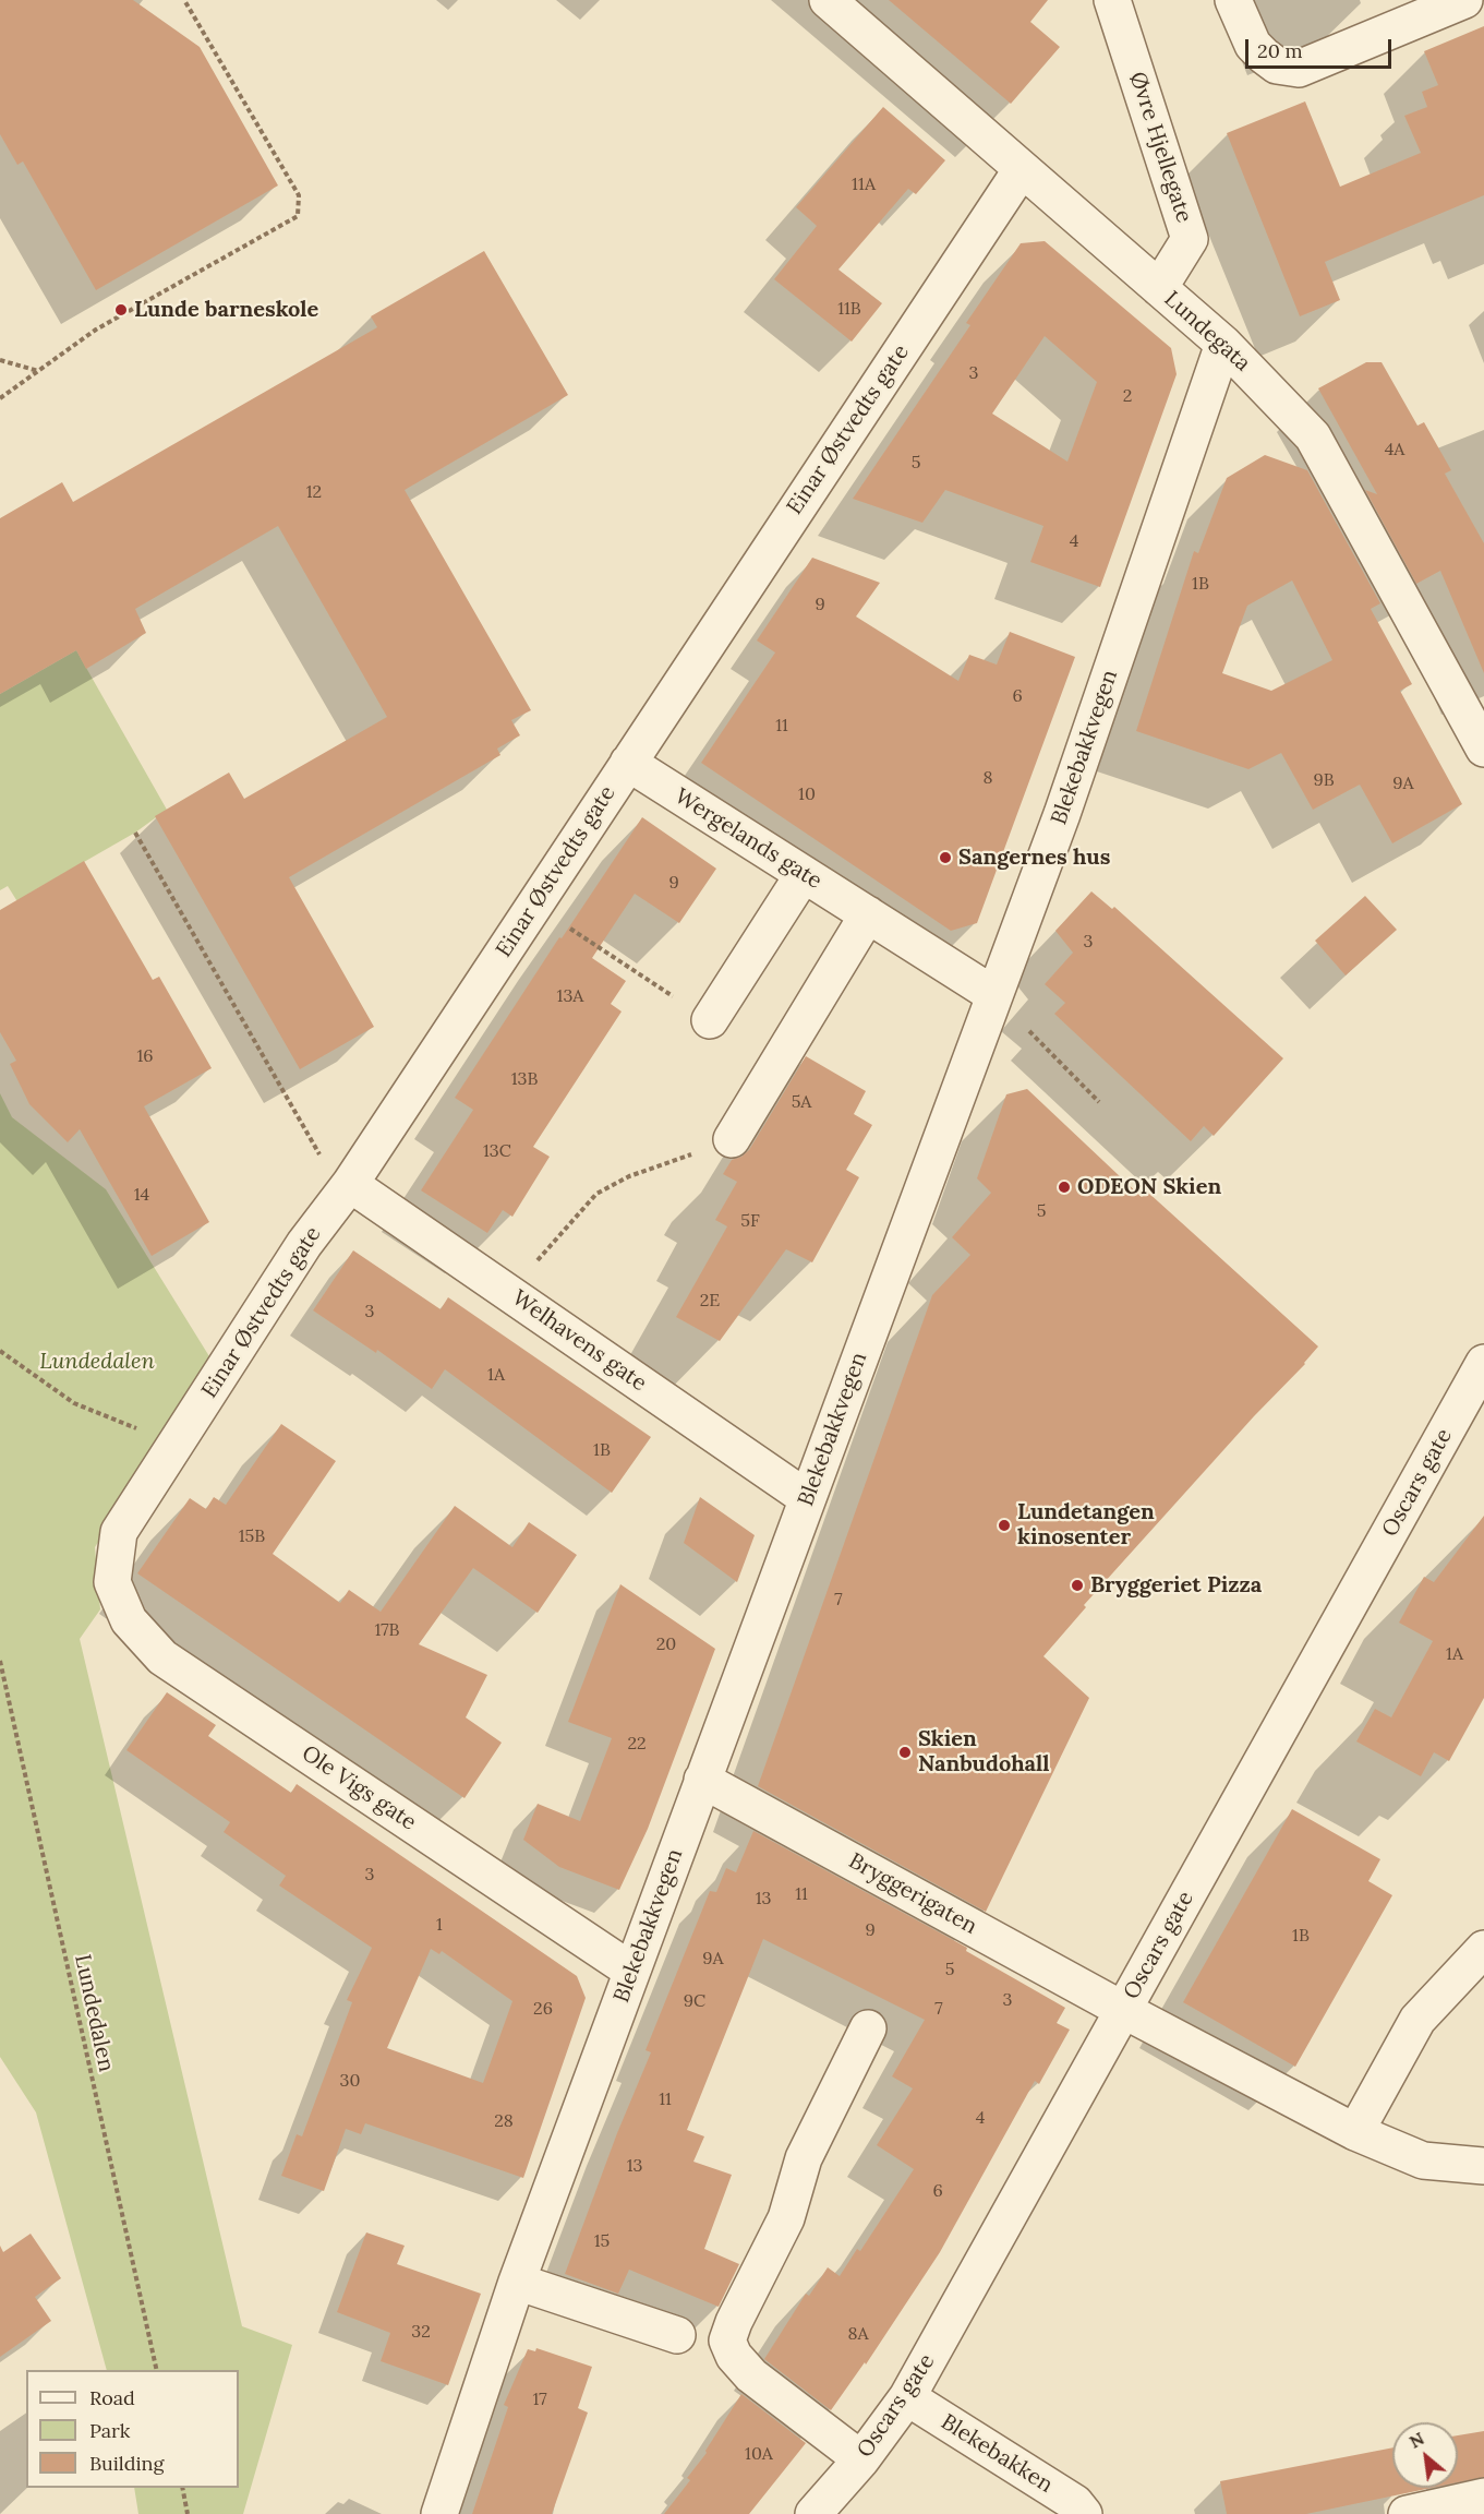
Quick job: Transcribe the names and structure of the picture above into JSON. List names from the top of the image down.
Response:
{
  "streets": {
    "street": [
      "Øvre Hjellegate",
      "Lundegata",
      "Einar Østvedts gate",
      "Blekebakkvegen",
      "Wergelands gate",
      "Welhavens gate",
      "Oscars gate",
      "Ole Vigs gate",
      "Bryggerigaten",
      "Blekebakken"
    ],
    "path": ["Lundedalen"]
  },
  "crossings": [
    ["Øvre Hjellegate", "Lundegata"],
    ["Lundegata", "Einar Østvedts gate"],
    ["Lundegata", "Blekebakkvegen"],
    ["Einar Østvedts gate", "Wergelands gate"],
    ["Einar Østvedts gate", "Welhavens gate"],
    ["Einar Østvedts gate", "Ole Vigs gate"],
    ["Blekebakkvegen", "Wergelands gate"],
    ["Blekebakkvegen", "Welhavens gate"],
    ["Blekebakkvegen", "Ole Vigs gate"],
    ["Blekebakkvegen", "Bryggerigaten"],
    ["Oscars gate", "Bryggerigaten"],
    ["Oscars gate", "Blekebakken"]
  ],
  "parks": ["Lundedalen"],
  "places": [
    "Lunde barneskole",
    "Sangernes hus",
    "ODEON Skien",
    "Lundetangen kinosenter",
    "Bryggeriet Pizza",
    "Skien Nanbudohall"
  ],
  "house_numbers": [
    "11A",
    "11B",
    "3",
    "2",
    "4A",
    "5",
    "12",
    "4",
    "1B",
    "9",
    "6",
    "11",
    "8",
    "9B",
    "9A",
    "10",
    "9",
    "3",
    "13A",
    "16",
    "13B",
    "5A",
    "13C",
    "14",
    "5",
    "5F",
    "2E",
    "3",
    "1A",
    "1B",
    "15B",
    "7",
    "17B",
    "20",
    "1A",
    "22",
    "3",
    "11",
    "13",
    "1",
    "9",
    "1B",
    "9A",
    "5",
    "3",
    "9C",
    "26",
    "7",
    "30",
    "11",
    "4",
    "28",
    "13",
    "6",
    "15",
    "32",
    "8A",
    "17",
    "10A"
  ],
  "legend": ["Road", "Park", "Building"],
  "scale_bar": "20 m",
  "north": "top left"
}
